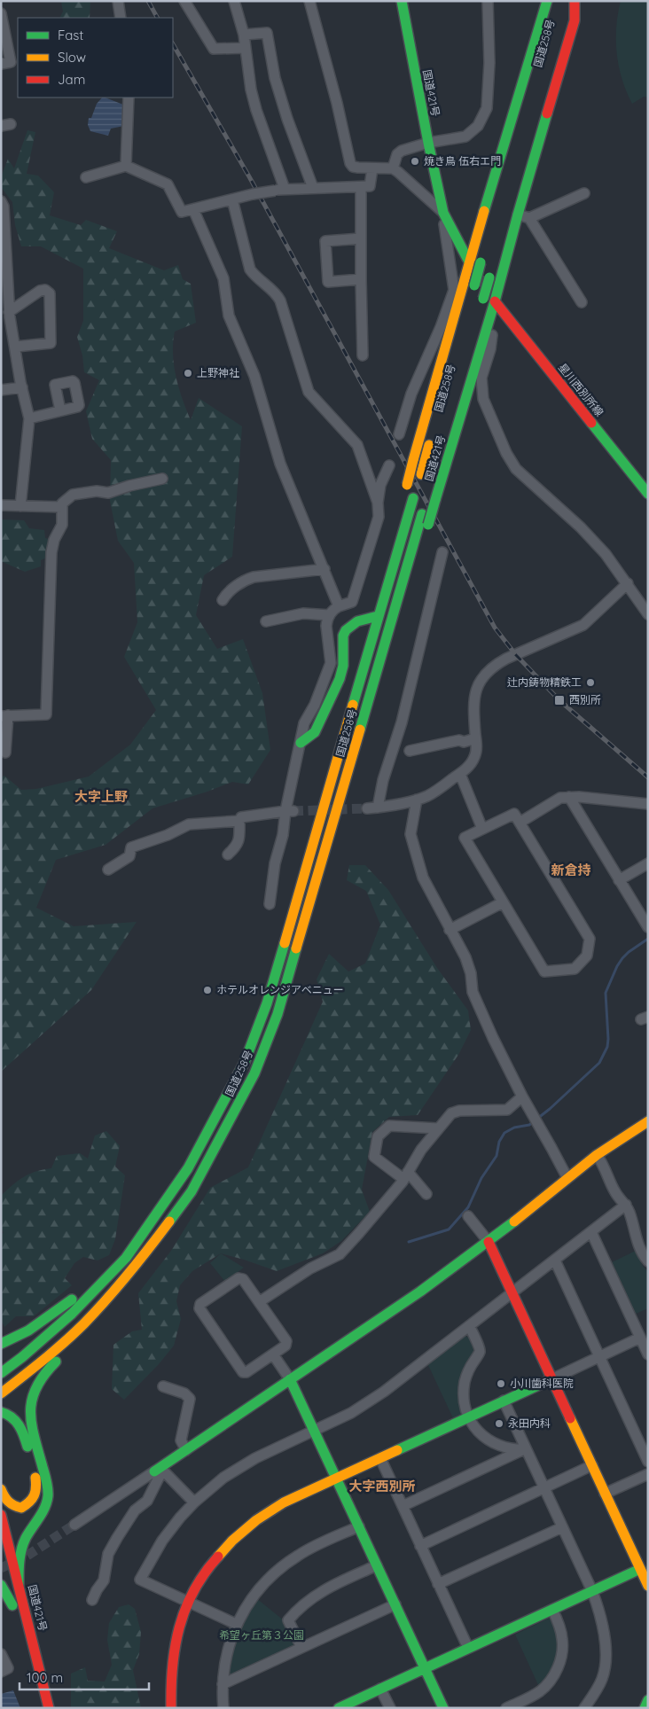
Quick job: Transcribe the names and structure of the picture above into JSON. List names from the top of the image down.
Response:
{
  "streets": {
    "main road": ["国道258号", "国道421号", "星川西別所線"]
  },
  "crossings": [
    ["国道258号", "国道421号"],
    ["国道421号", "星川西別所線"]
  ],
  "districts": ["大字上野", "新倉持", "大字西別所"],
  "parks": ["希望ヶ丘第３公園"],
  "places": {
    "other": [
      "焼き鳥 伍右エ門",
      "上野神社",
      "辻内鋳物精鉄工",
      "ホテルオレンジアベニュー",
      "小川歯科医院",
      "永田内科"
    ],
    "transit": ["西別所"]
  },
  "legend": ["Fast", "Slow", "Jam"],
  "scale_bar": "100 m"
}
